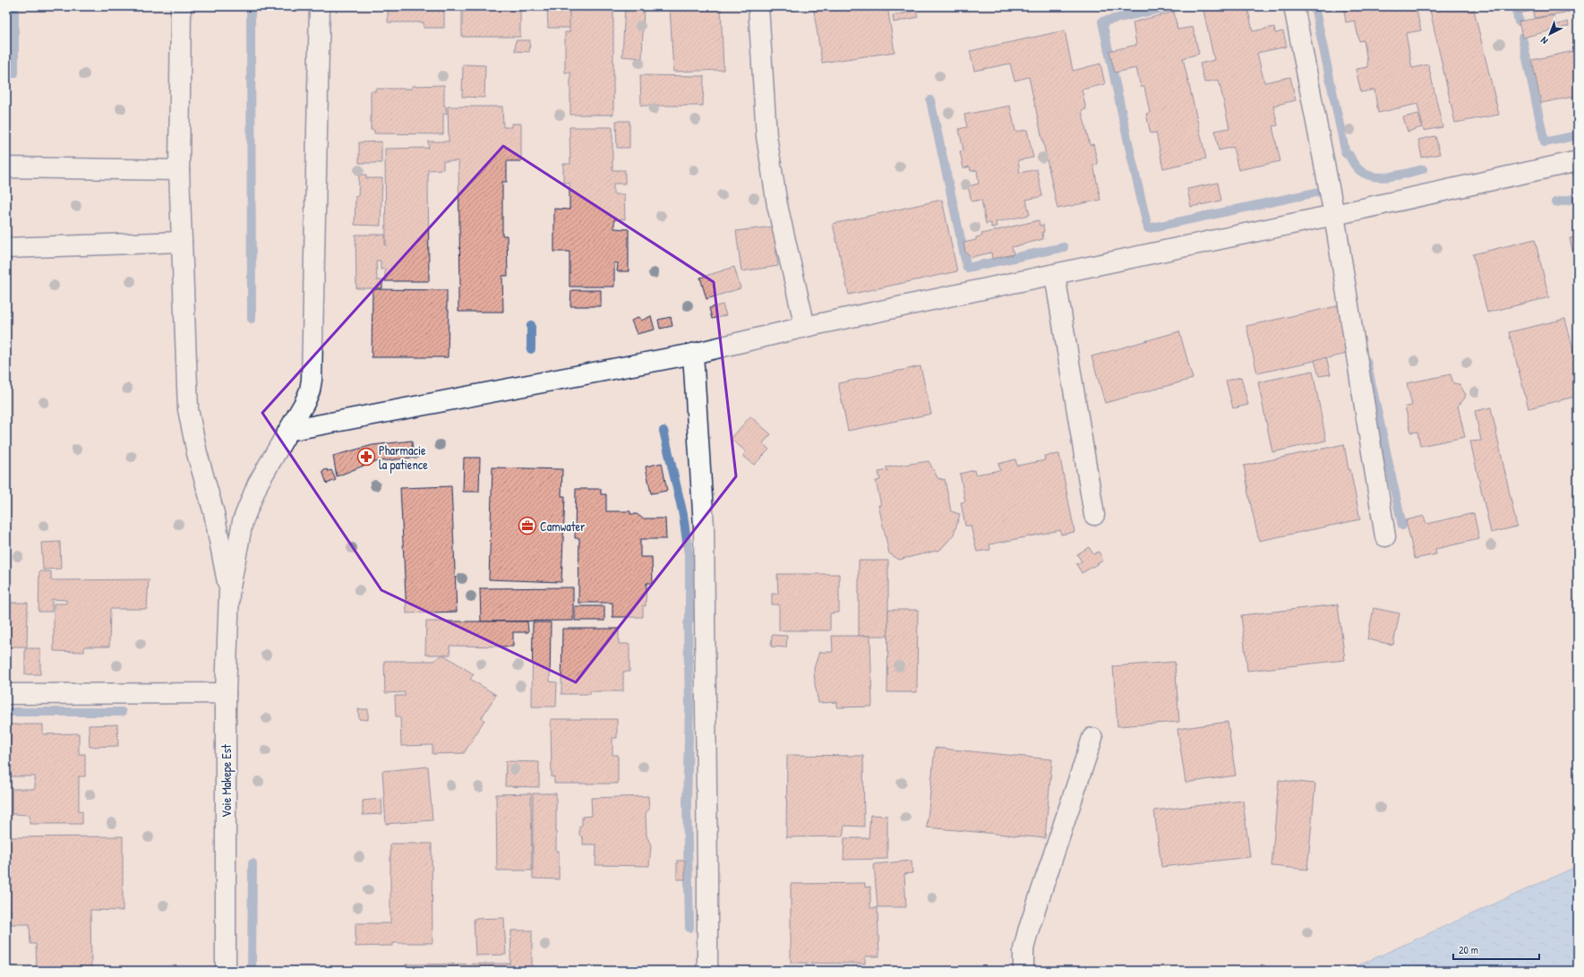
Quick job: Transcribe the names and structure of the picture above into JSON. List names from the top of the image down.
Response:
{
  "streets": {
    "street": ["Voie Makepe Est"]
  },
  "places": {
    "pharmacy": ["Pharmacie la patience"],
    "office": ["Camwater"]
  },
  "scale_bar": "20 m",
  "north": "bottom left"
}
